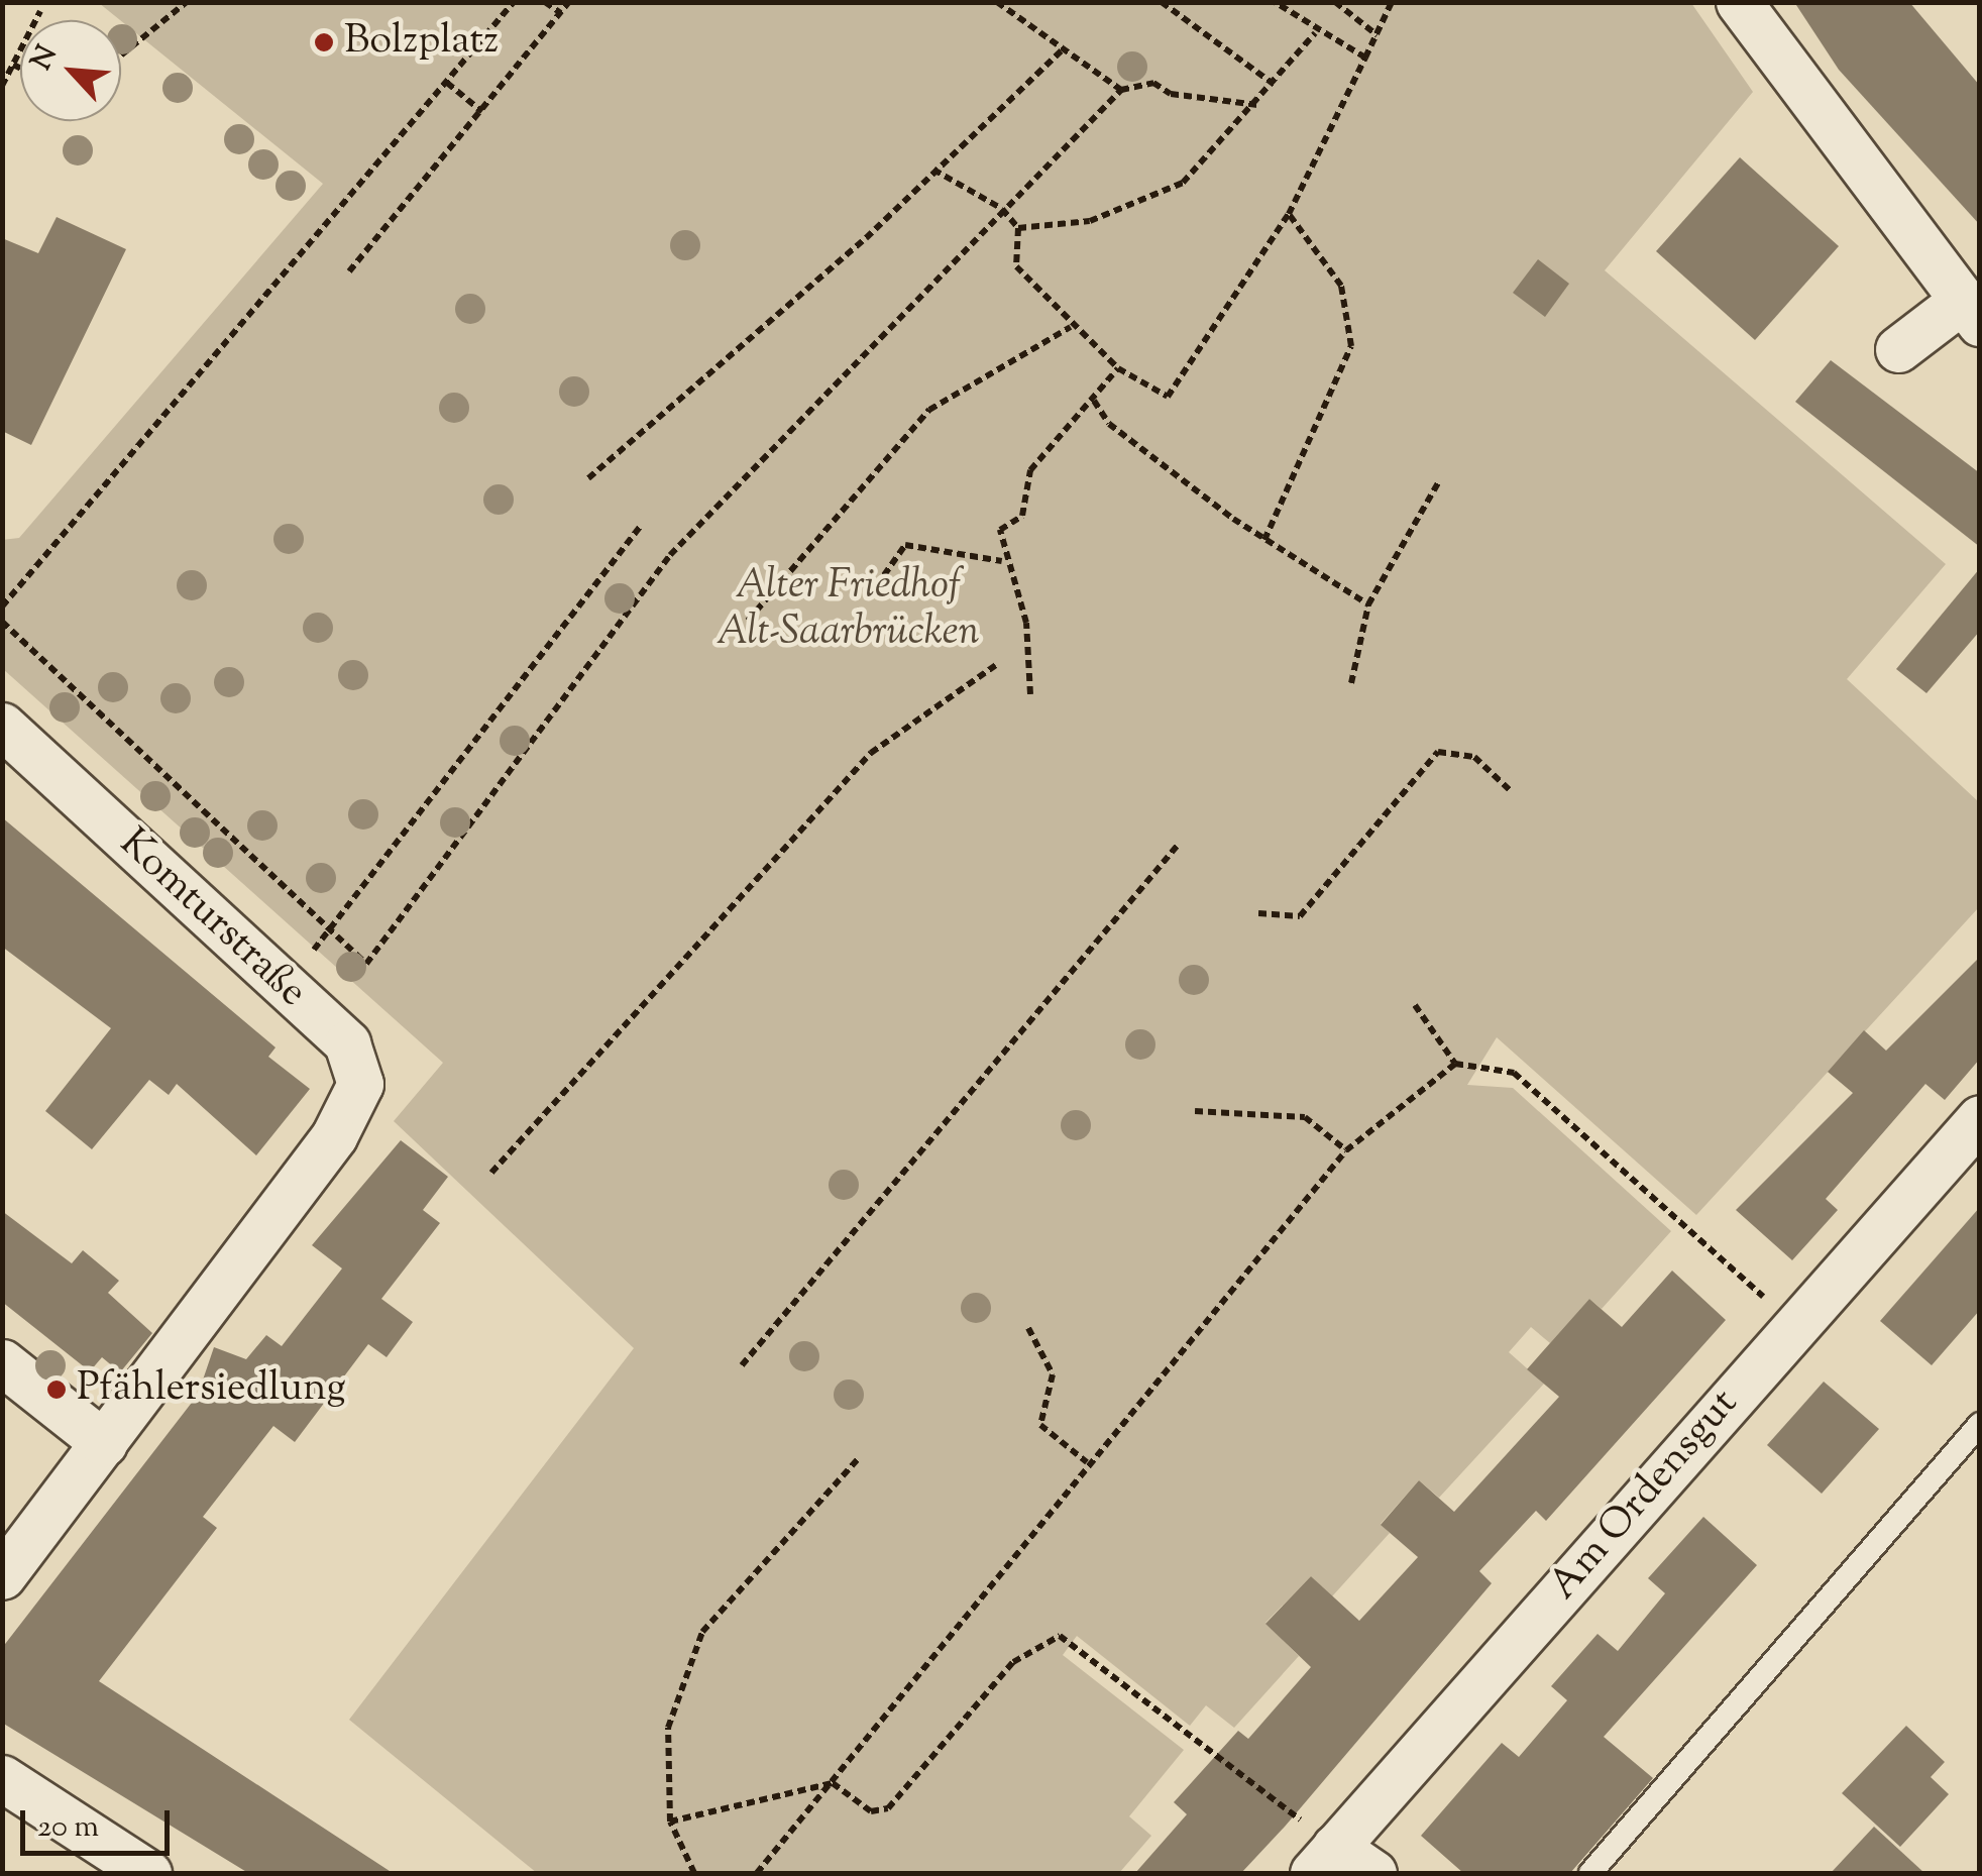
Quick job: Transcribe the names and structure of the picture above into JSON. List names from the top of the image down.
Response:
{
  "streets": {
    "street": ["Komturstraße", "Am Ordensgut"]
  },
  "parks": ["Alter Friedhof Alt-Saarbrücken"],
  "places": ["Bolzplatz", "Pfählersiedlung"],
  "scale_bar": "20 m",
  "north": "top left"
}
